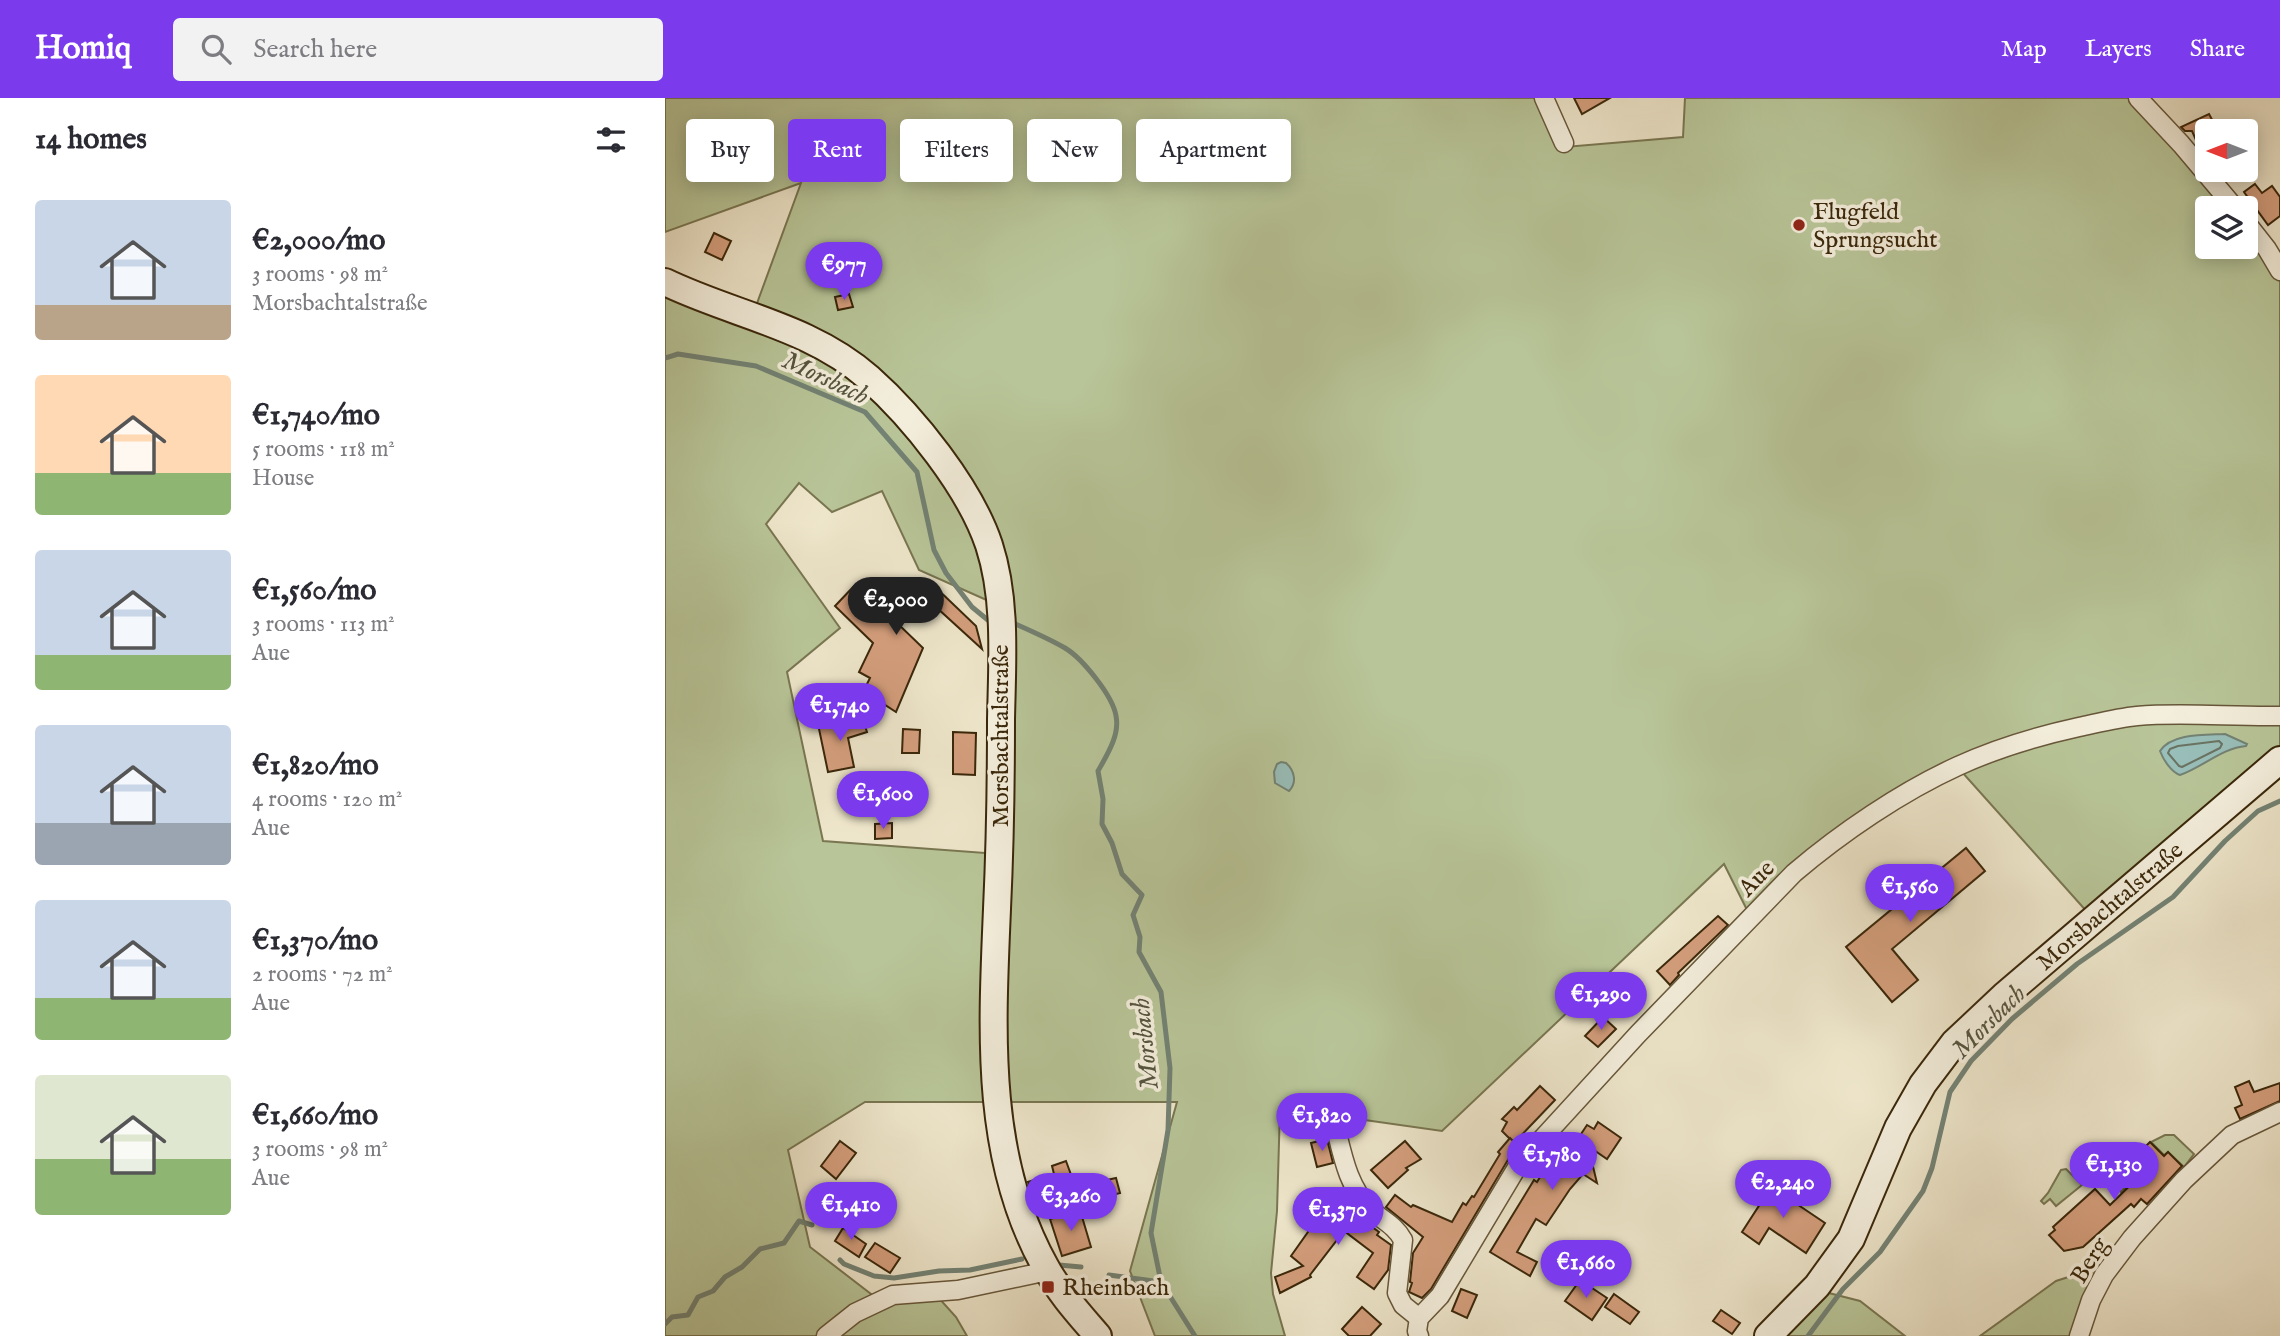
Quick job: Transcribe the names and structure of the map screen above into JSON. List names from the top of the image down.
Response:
{
  "streets": {
    "main road": ["Morsbachtalstraße"],
    "street": ["Aue", "Berg"]
  },
  "water": ["Morsbach"],
  "places": {
    "other": ["Flugfeld Sprungsucht"],
    "transit": ["Rheinbach"]
  },
  "north": "left",
  "page": {
    "header": "Homiq",
    "search": "Search here",
    "nav": ["Map", "Layers", "Share"],
    "heading": "14 homes",
    "chip": [
      "Buy",
      "Rent",
      "Filters",
      "New",
      "Apartment"
    ],
    "list": [
      {
        "name": "€2,000/mo",
        "note": "3 rooms · 98 m² · Morsbachtalstraße"
      },
      {
        "name": "€1,740/mo",
        "note": "5 rooms · 118 m² · House"
      },
      {
        "name": "€1,560/mo",
        "note": "3 rooms · 113 m² · Aue"
      },
      {
        "name": "€1,820/mo",
        "note": "4 rooms · 120 m² · Aue"
      },
      {
        "name": "€1,370/mo",
        "note": "2 rooms · 72 m² · Aue"
      },
      {
        "name": "€1,660/mo",
        "note": "3 rooms · 98 m² · Aue"
      }
    ],
    "price": [
      "€977",
      "€2,000",
      "€1,740",
      "€1,600",
      "€1,560",
      "€1,290",
      "€1,820",
      "€1,780",
      "€1,130",
      "€2,240",
      "€3,260",
      "€1,410",
      "€1,370",
      "€1,660"
    ]
  }
}
